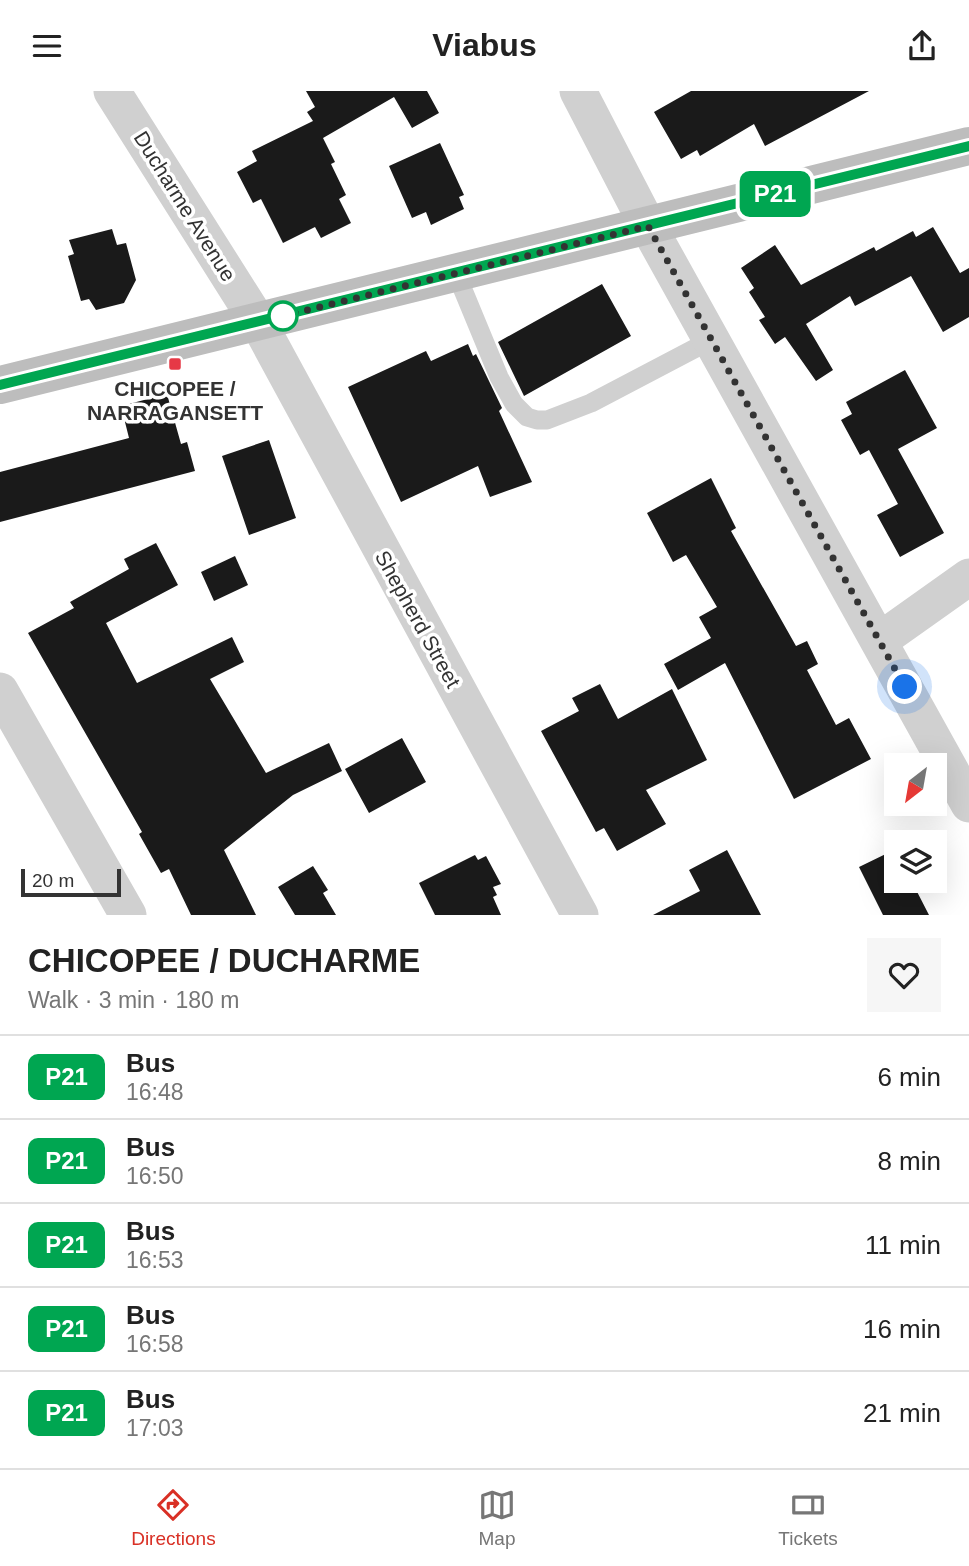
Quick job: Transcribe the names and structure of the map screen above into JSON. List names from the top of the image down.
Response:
{
  "streets": {
    "street": ["Ducharme Avenue", "Shepherd Street"]
  },
  "crossings": [
    ["Ducharme Avenue", "Shepherd Street"]
  ],
  "places": {
    "transit": ["CHICOPEE / NARRAGANSETT"]
  },
  "lines": ["bus line P21"],
  "scale_bar": "20 m",
  "north": "bottom left",
  "page": {
    "header": "Viabus",
    "on_map": "P21",
    "scale": "20 m",
    "heading": ["CHICOPEE / DUCHARME", "Walk · 3 min · 180 m"],
    "list": [
      {
        "mark": "P21",
        "name": "Bus",
        "note": "16:48",
        "value": "6 min"
      },
      {
        "mark": "P21",
        "name": "Bus",
        "note": "16:50",
        "value": "8 min"
      },
      {
        "mark": "P21",
        "name": "Bus",
        "note": "16:53",
        "value": "11 min"
      },
      {
        "mark": "P21",
        "name": "Bus",
        "note": "16:58",
        "value": "16 min"
      },
      {
        "mark": "P21",
        "name": "Bus",
        "note": "17:03",
        "value": "21 min"
      }
    ],
    "tabs": ["Directions", "Map", "Tickets"]
  }
}
